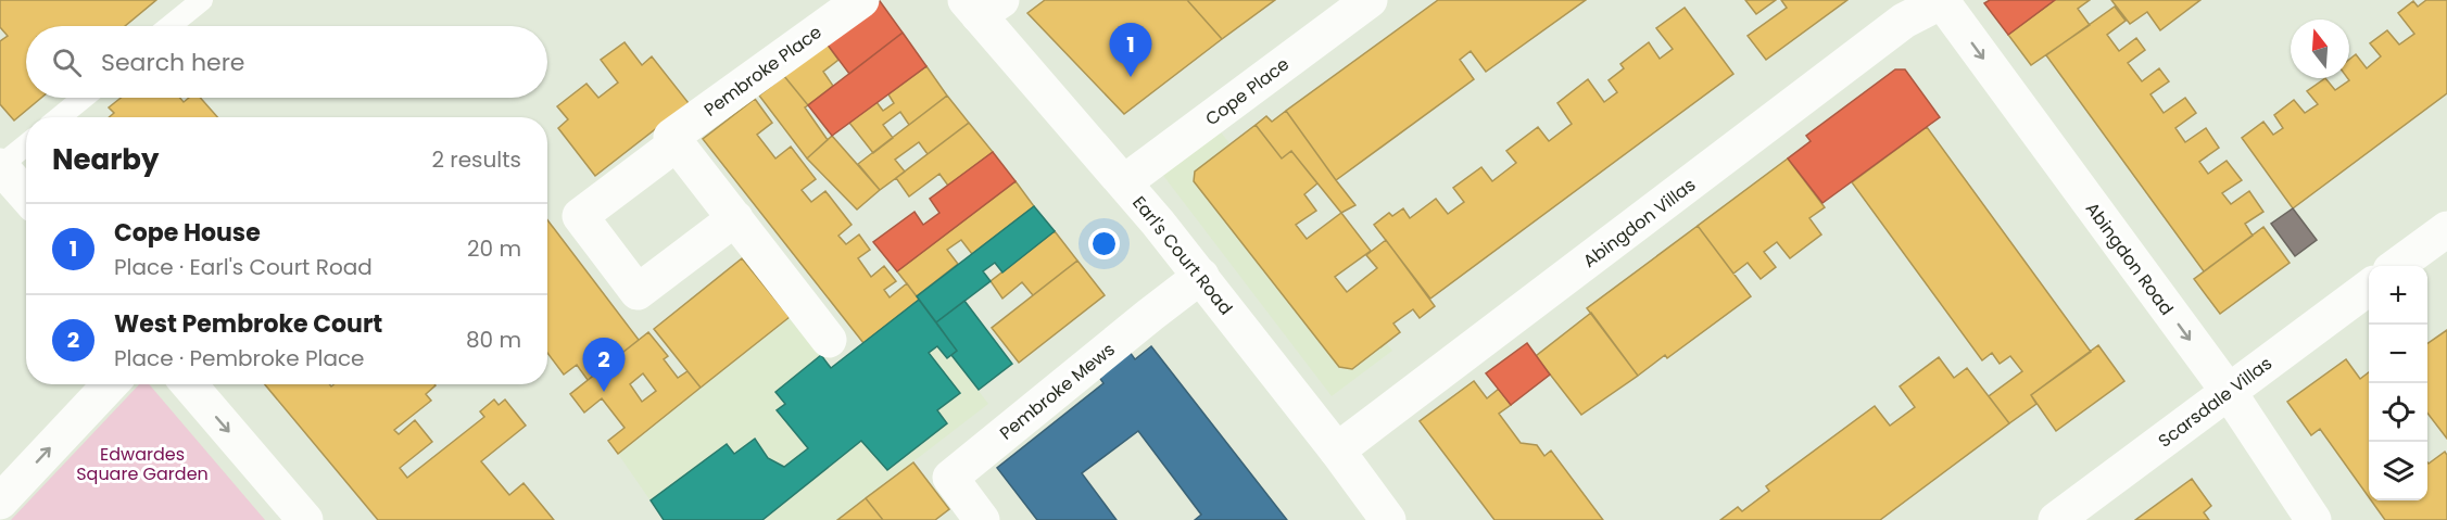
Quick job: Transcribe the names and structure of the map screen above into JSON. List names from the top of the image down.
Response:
{
  "streets": {
    "street": [
      "Pembroke Place",
      "Cope Place",
      "Abingdon Villas",
      "Earl's Court Road",
      "Abingdon Road",
      "Pembroke Mews",
      "Scarsdale Villas"
    ]
  },
  "crossings": [
    ["Cope Place", "Earl's Court Road"],
    ["Abingdon Villas", "Earl's Court Road"],
    ["Abingdon Villas", "Abingdon Road"],
    ["Earl's Court Road", "Pembroke Mews"],
    ["Abingdon Road", "Scarsdale Villas"]
  ],
  "one_way": ["Abingdon Road"],
  "parks": ["Edwardes Square Garden"],
  "north": "top",
  "page": {
    "pins": ["1", "2"],
    "search": "Search here",
    "heading": ["Nearby", "2 results"],
    "list": [
      {
        "mark": "1",
        "name": "Cope House",
        "note": "Place · Earl's Court Road",
        "value": "20 m"
      },
      {
        "mark": "2",
        "name": "West Pembroke Court",
        "note": "Place · Pembroke Place",
        "value": "80 m"
      }
    ],
    "map_buttons": ["+", "−"]
  }
}
